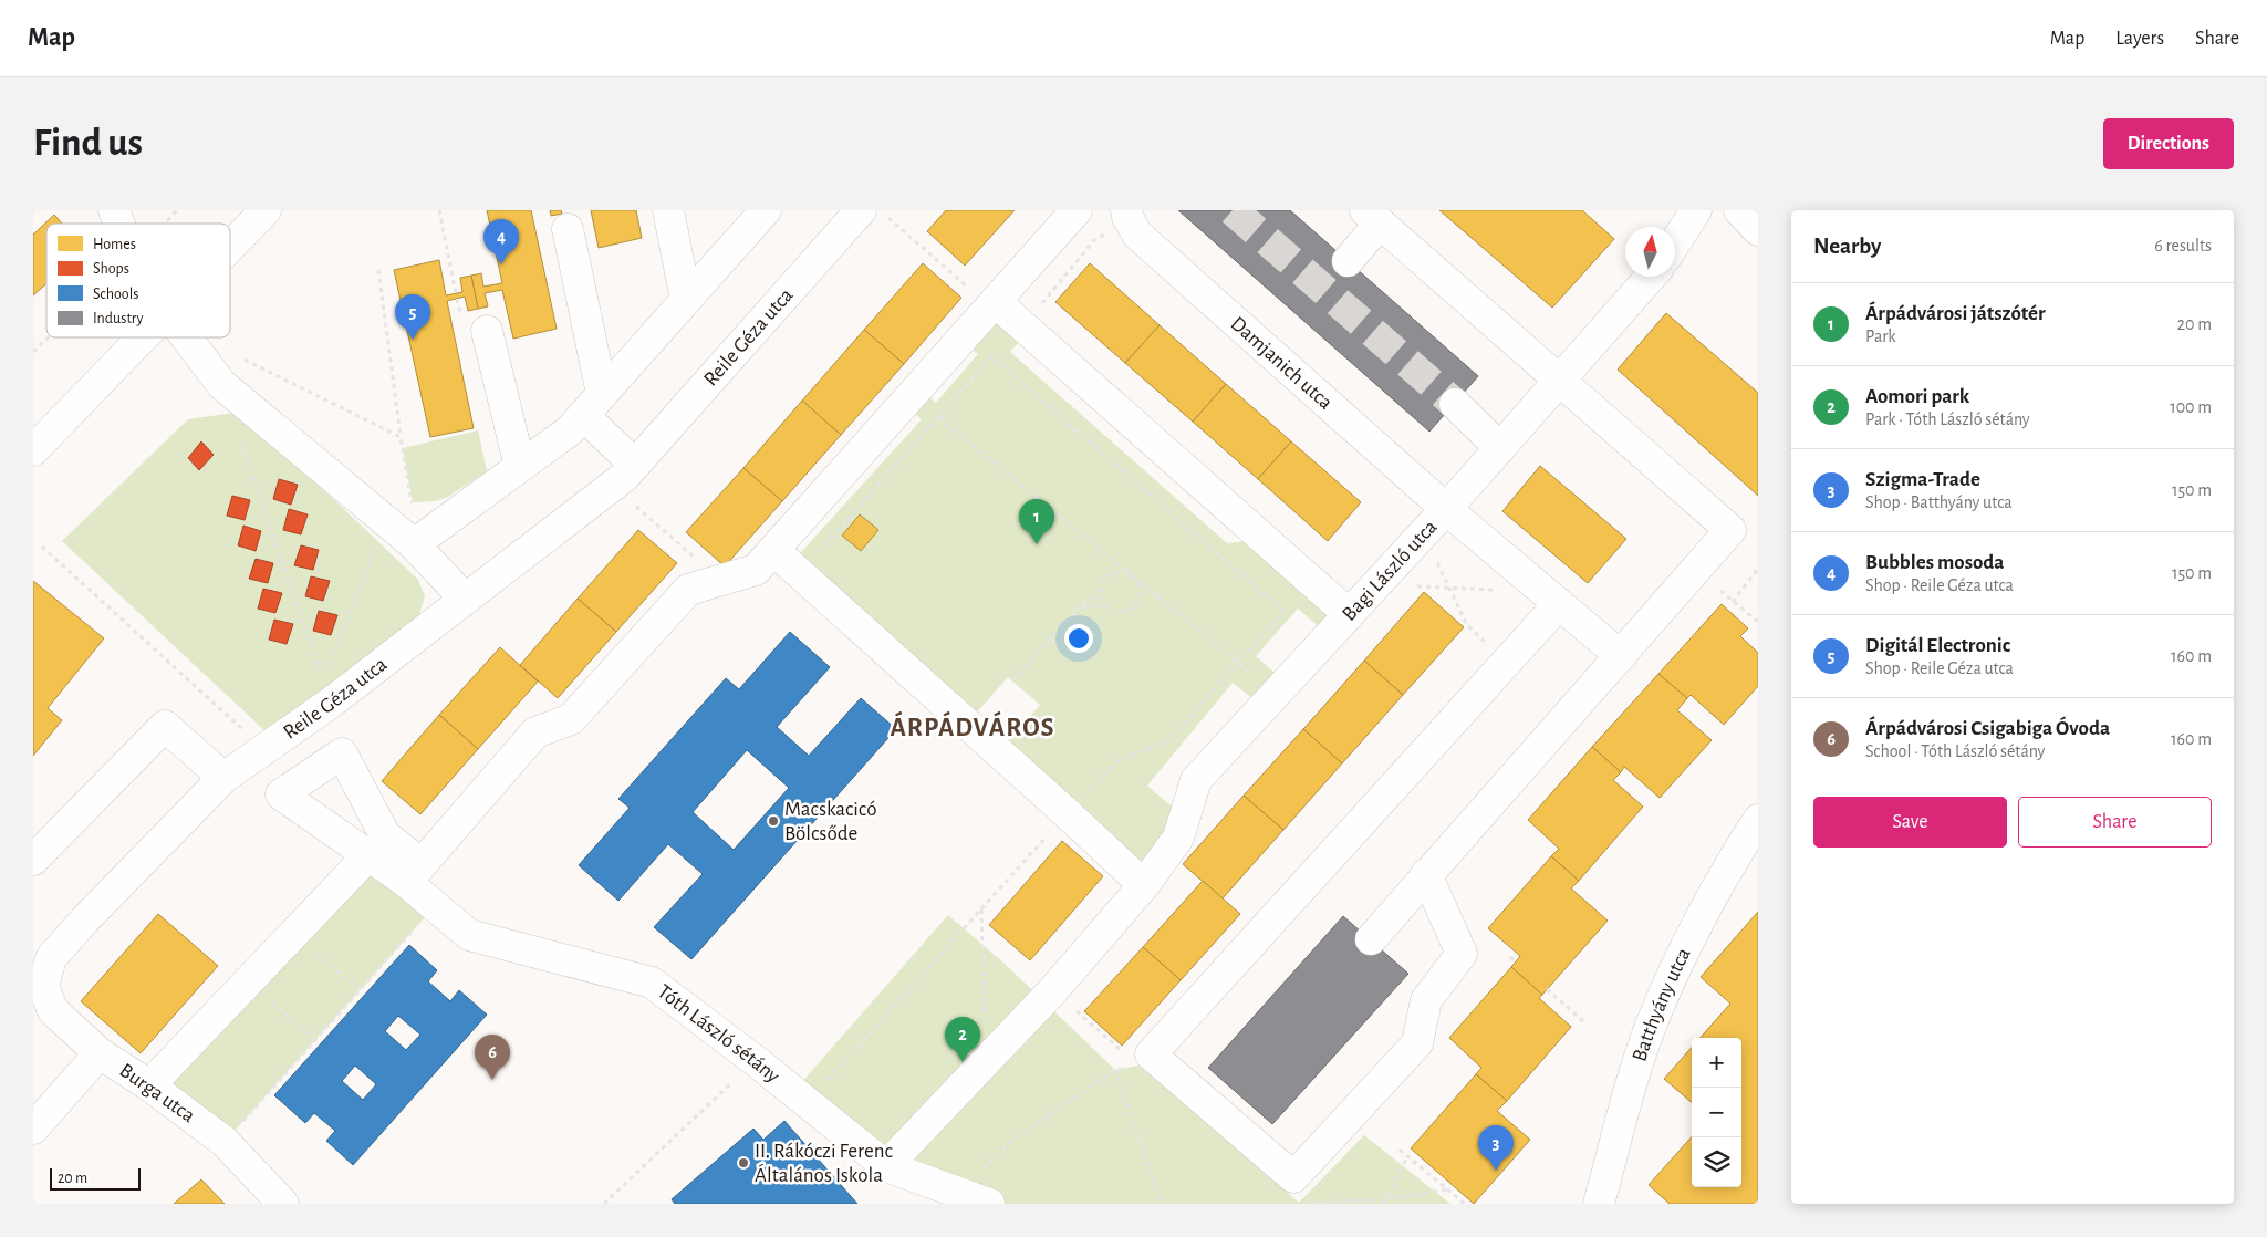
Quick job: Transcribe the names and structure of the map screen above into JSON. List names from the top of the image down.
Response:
{
  "streets": {
    "street": [
      "Reile Géza utca",
      "Damjanich utca",
      "Bagi László utca",
      "Batthyány utca",
      "Tóth László sétány",
      "Burga utca"
    ]
  },
  "crossings": [
    ["Reile Géza utca", "Burga utca"],
    ["Damjanich utca", "Bagi László utca"],
    ["Bagi László utca", "Tóth László sétány"]
  ],
  "districts": ["ÁRPÁDVÁROS"],
  "places": ["Macskacicó Bölcsőde", "II. Rákóczi Ferenc Általános Iskola"],
  "legend": [
    "Homes",
    "Shops",
    "Schools",
    "Industry"
  ],
  "scale_bar": "20 m",
  "north": "top",
  "page": {
    "header": "Map",
    "nav": ["Map", "Layers", "Share"],
    "buttons": [
      "Directions",
      ["Save", "Share"]
    ],
    "title": "Find us",
    "heading": ["Nearby", "6 results"],
    "pins": [
      "4",
      "5",
      "1",
      "2",
      "6",
      "3"
    ],
    "list": [
      {
        "mark": "1",
        "name": "Árpádvárosi játszótér",
        "note": "Park",
        "value": "20 m"
      },
      {
        "mark": "2",
        "name": "Aomori park",
        "note": "Park · Tóth László sétány",
        "value": "100 m"
      },
      {
        "mark": "3",
        "name": "Szigma-Trade",
        "note": "Shop · Batthyány utca",
        "value": "150 m"
      },
      {
        "mark": "4",
        "name": "Bubbles mosoda",
        "note": "Shop · Reile Géza utca",
        "value": "150 m"
      },
      {
        "mark": "5",
        "name": "Digitál Electronic",
        "note": "Shop · Reile Géza utca",
        "value": "160 m"
      },
      {
        "mark": "6",
        "name": "Árpádvárosi Csigabiga Óvoda",
        "note": "School · Tóth László sétány",
        "value": "160 m"
      }
    ],
    "map_buttons": ["+", "−"],
    "scale": "20 m"
  }
}
